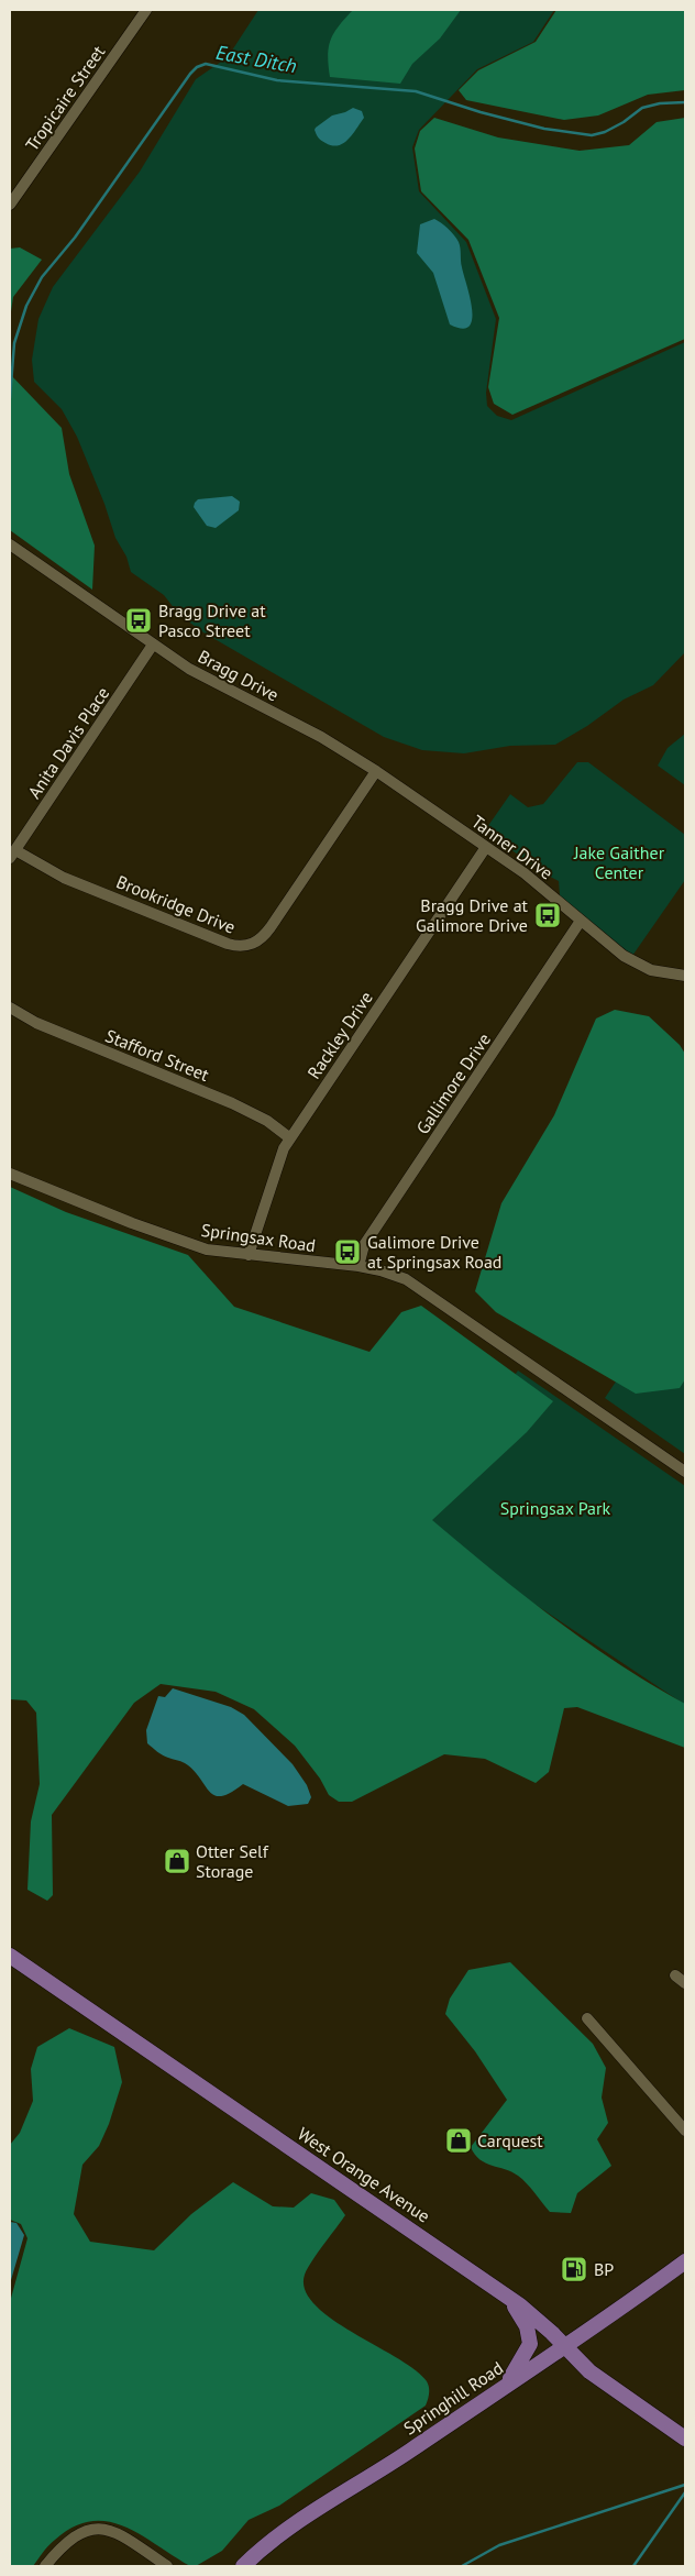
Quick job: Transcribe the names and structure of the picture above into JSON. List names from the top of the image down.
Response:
{
  "streets": {
    "main road": ["West Orange Avenue", "Springhill Road"],
    "street": [
      "Tropicaire Street",
      "Bragg Drive",
      "Anita Davis Place",
      "Tanner Drive",
      "Brookridge Drive",
      "Rackley Drive",
      "Stafford Street",
      "Gallimore Drive",
      "Springsax Road"
    ]
  },
  "crossings": [
    ["Bragg Drive", "Anita Davis Place"],
    ["Bragg Drive", "Tanner Drive"],
    ["Anita Davis Place", "Brookridge Drive"],
    ["Tanner Drive", "Brookridge Drive"],
    ["Tanner Drive", "Rackley Drive"],
    ["Tanner Drive", "Gallimore Drive"],
    ["Rackley Drive", "Stafford Street"],
    ["Rackley Drive", "Springsax Road"],
    ["Gallimore Drive", "Springsax Road"],
    ["West Orange Avenue", "Springhill Road"]
  ],
  "water": ["East Ditch"],
  "parks": ["Jake Gaither Center", "Springsax Park"],
  "places": {
    "bus stop": ["Bragg Drive at Pasco Street", "Bragg Drive at Galimore Drive", "Galimore Drive at Springsax Road"],
    "shop": ["Otter Self Storage", "Carquest"],
    "fuel station": ["BP"]
  }
}
